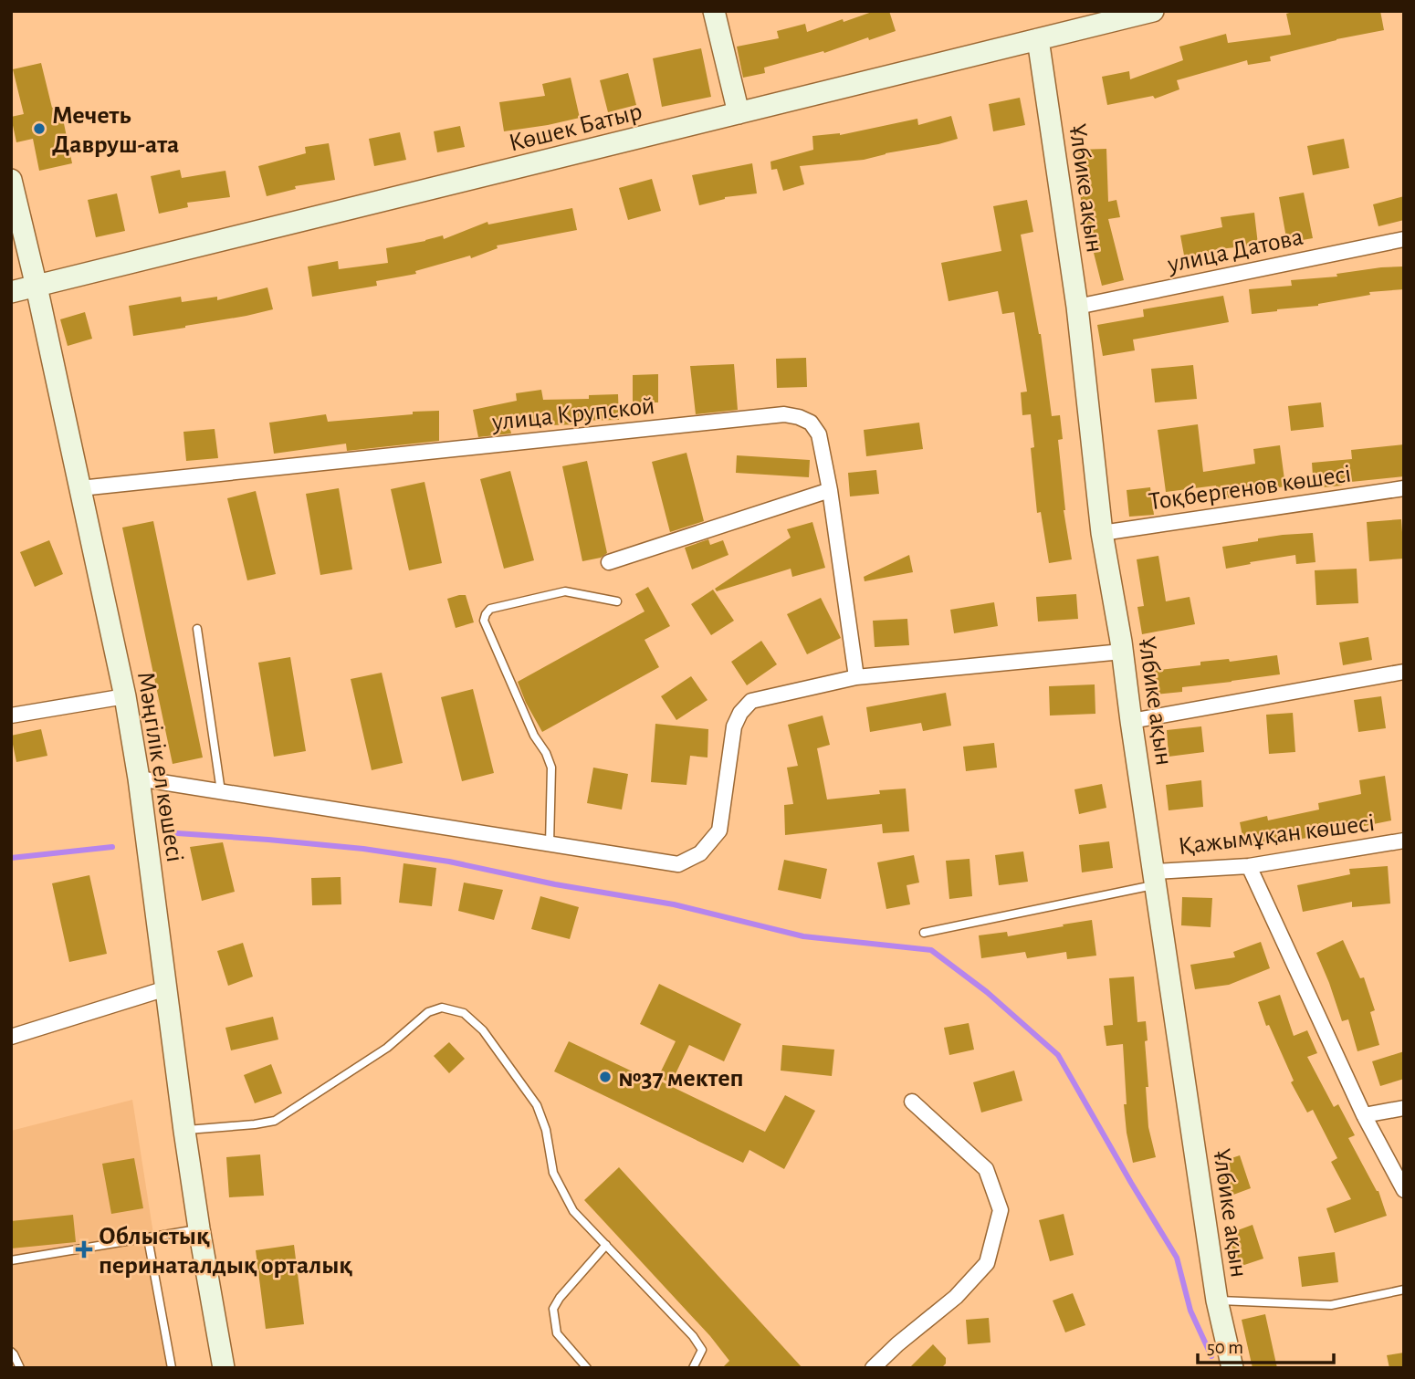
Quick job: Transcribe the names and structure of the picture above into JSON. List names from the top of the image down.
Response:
{
  "streets": {
    "street": [
      "Көшек Батыр",
      "Ұлбике ақын",
      "улица Датова",
      "улица Крупской",
      "Тоқбергенов көшесі",
      "Мәңгілік ел көшесі",
      "Қажымұқан көшесі"
    ]
  },
  "crossings": [
    ["Көшек Батыр", "Ұлбике ақын"],
    ["Көшек Батыр", "Мәңгілік ел көшесі"],
    ["Ұлбике ақын", "улица Датова"],
    ["Ұлбике ақын", "Тоқбергенов көшесі"],
    ["Ұлбике ақын", "Қажымұқан көшесі"],
    ["улица Крупской", "Мәңгілік ел көшесі"]
  ],
  "places": {
    "other": ["Мечеть Давруш-ата", "№37 мектеп"],
    "health": ["Облыстық перинаталдық орталық"]
  },
  "scale_bar": "50 m"
}
